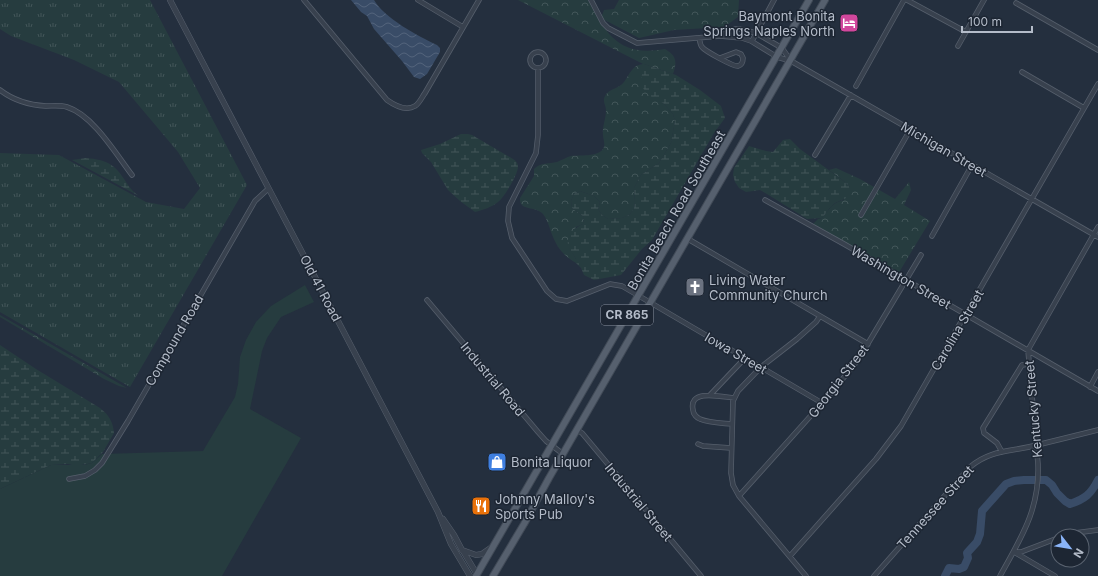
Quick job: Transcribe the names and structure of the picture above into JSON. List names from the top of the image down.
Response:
{
  "streets": {
    "main road": ["Bonita Beach Road Southeast", "CR 865"],
    "street": [
      "Michigan Street",
      "Washington Street",
      "Old 41 Road",
      "Carolina Street",
      "Compound Road",
      "Iowa Street",
      "Industrial Road",
      "Georgia Street",
      "Kentucky Street",
      "Industrial Street",
      "Tennessee Street"
    ]
  },
  "crossings": [
    ["Michigan Street", "Bonita Beach Road Southeast"],
    ["Michigan Street", "Carolina Street"],
    ["Michigan Street", "Kentucky Street"],
    ["Bonita Beach Road Southeast", "Iowa Street"],
    ["Bonita Beach Road Southeast", "Industrial Road"],
    ["Bonita Beach Road Southeast", "Industrial Street"],
    ["Washington Street", "Carolina Street"],
    ["Washington Street", "Georgia Street"],
    ["Washington Street", "Kentucky Street"],
    ["Old 41 Road", "Compound Road"],
    ["Iowa Street", "Georgia Street"],
    ["Kentucky Street", "Tennessee Street"]
  ],
  "places": {
    "hotel": ["Baymont Bonita Springs Naples North"],
    "church": ["Living Water Community Church"],
    "shop": ["Bonita Liquor"],
    "restaurant": ["Johnny Malloy's Sports Pub"]
  },
  "scale_bar": "100 m",
  "north": "bottom right"
}
